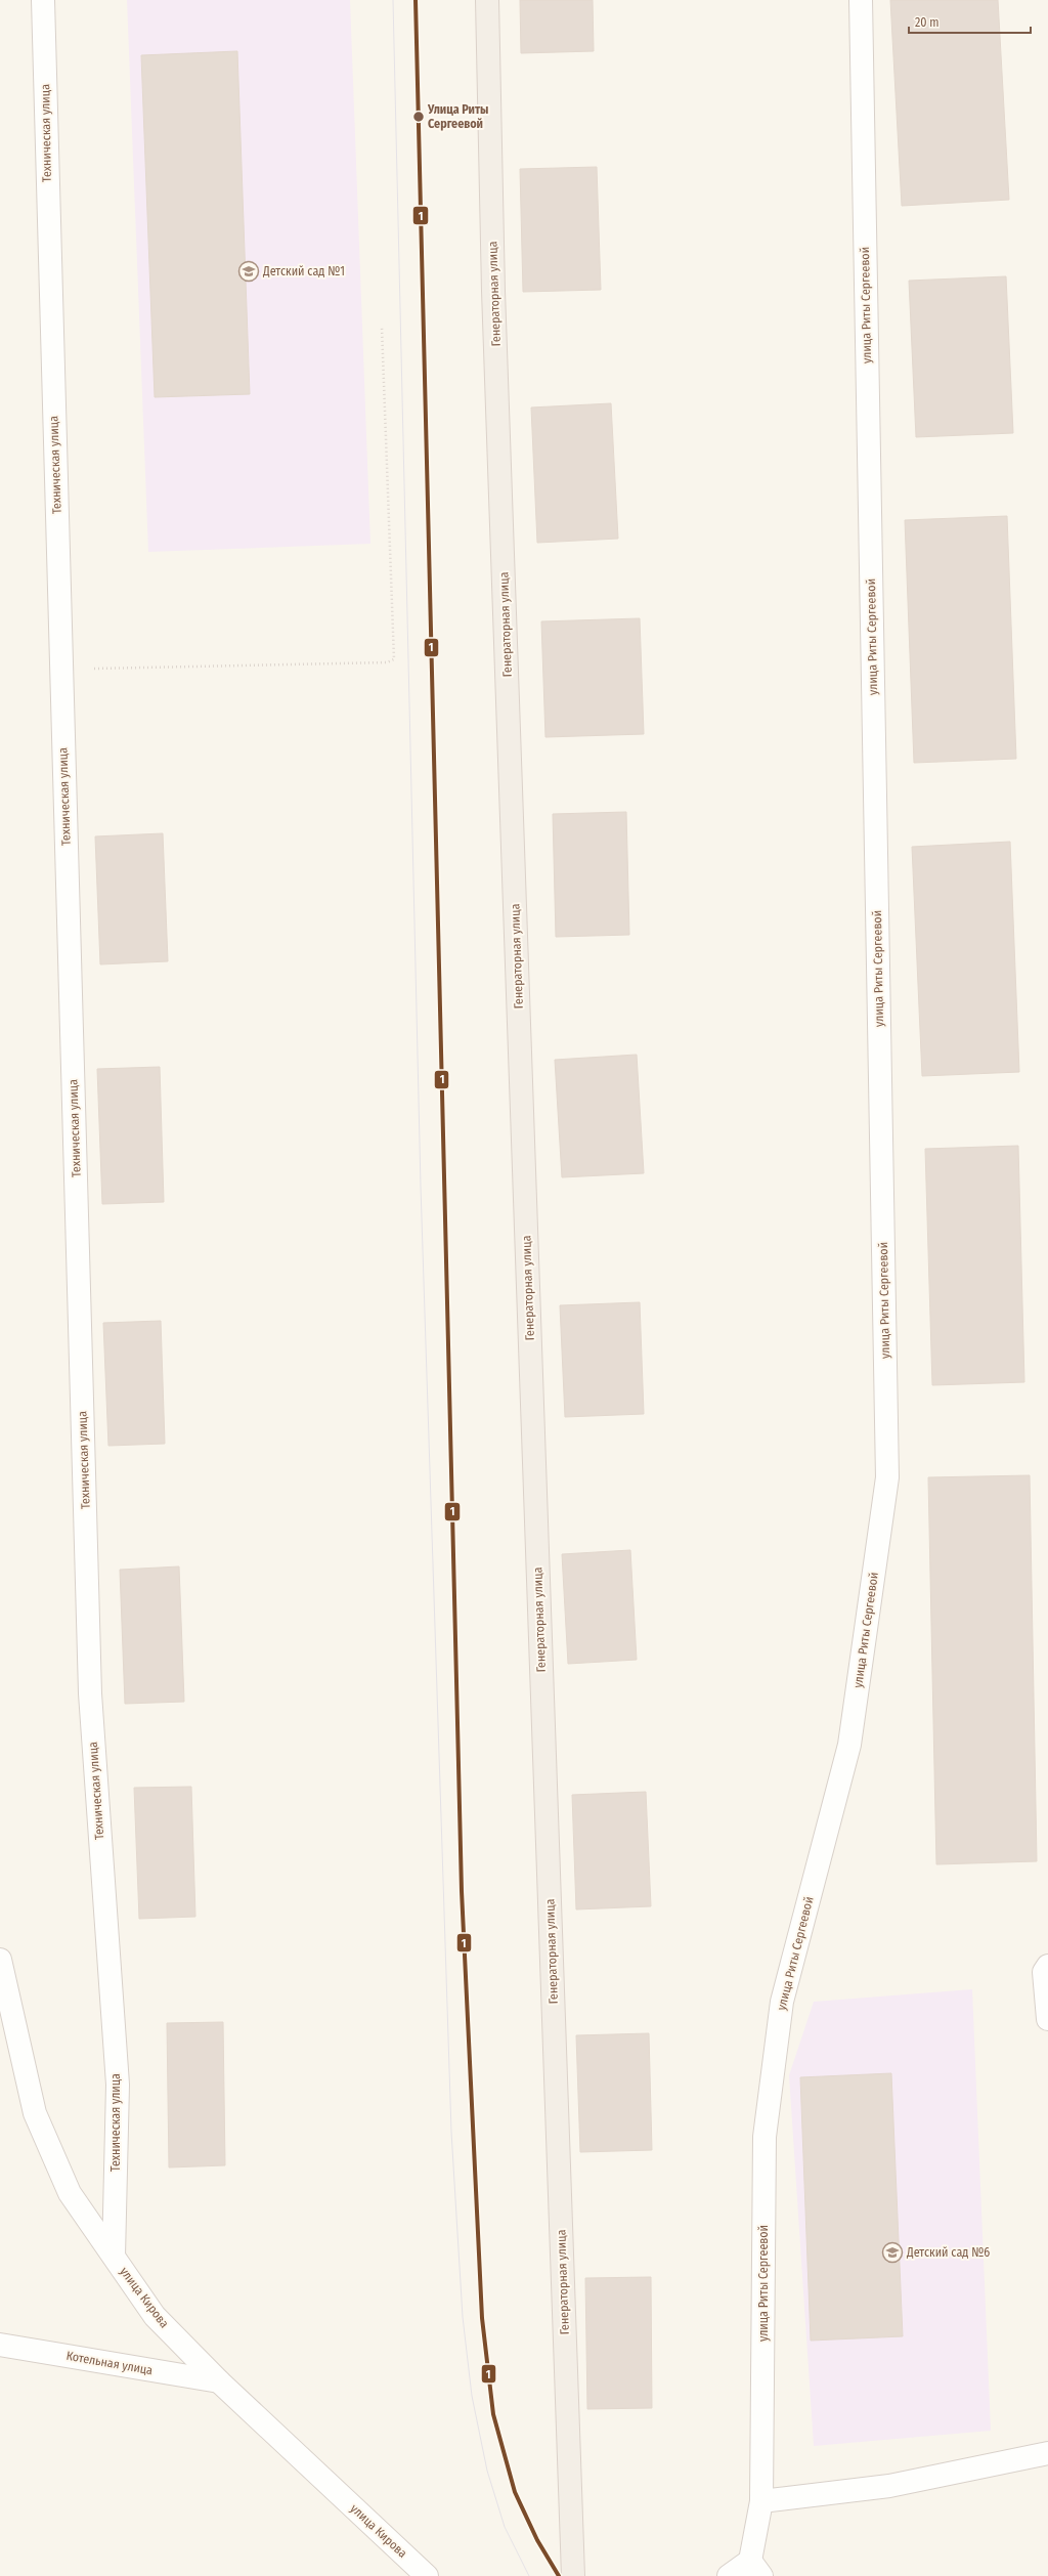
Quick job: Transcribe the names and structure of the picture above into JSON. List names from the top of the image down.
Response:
{
  "streets": {
    "main road": ["Генераторная улица"],
    "street": [
      "Техническая улица",
      "улица Риты Сергеевой",
      "улица Кирова",
      "Котельная улица"
    ]
  },
  "crossings": [
    ["Техническая улица", "улица Кирова"],
    ["улица Кирова", "Котельная улица"]
  ],
  "places": {
    "other": ["Улица Риты Сергеевой"],
    "school or university": ["Детский сад №1", "Детский сад №6"]
  },
  "lines": ["transit line 1"],
  "scale_bar": "20 m"
}
